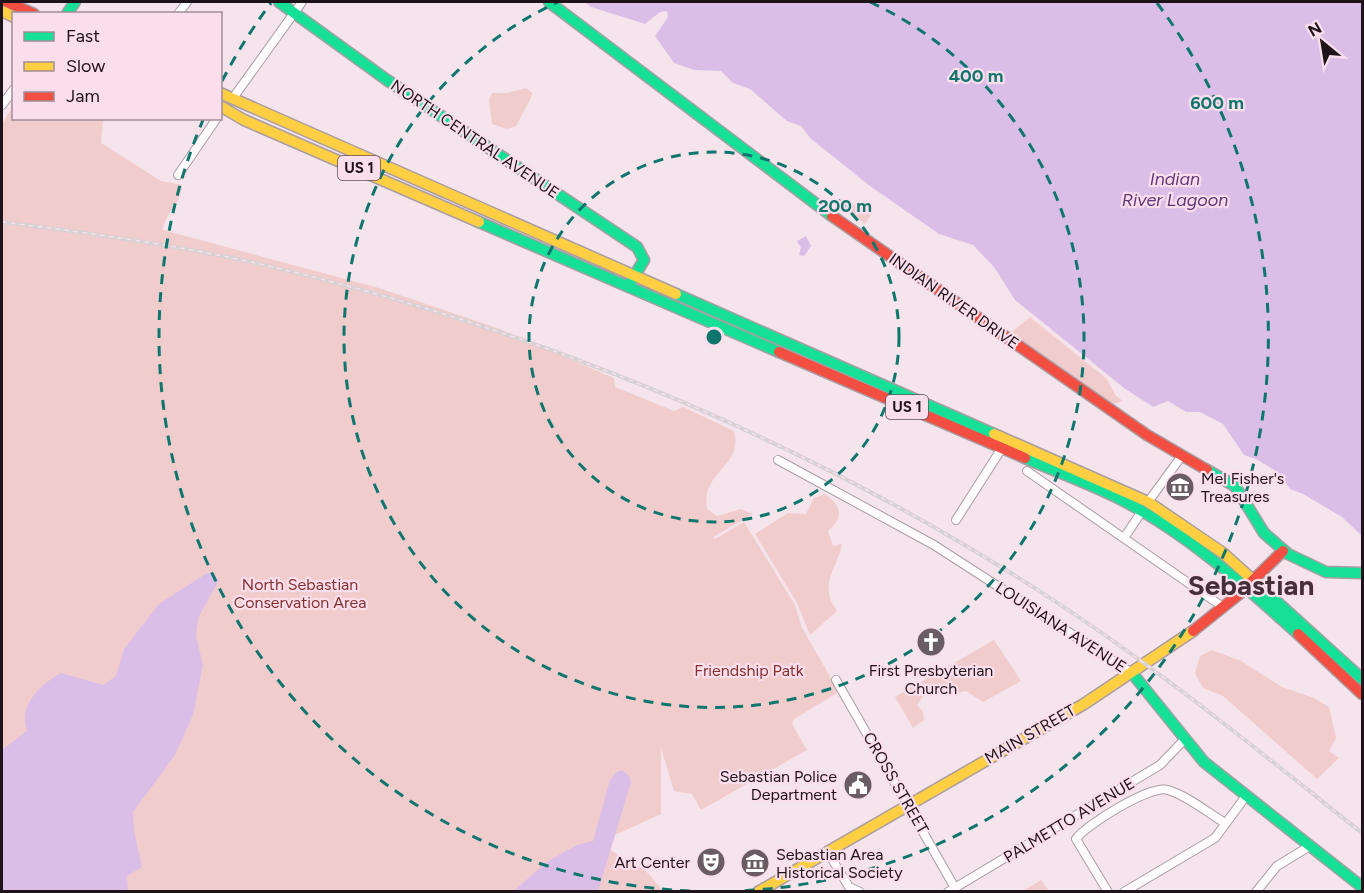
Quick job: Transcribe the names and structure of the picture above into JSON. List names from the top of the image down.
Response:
{
  "streets": {
    "main road": [
      "NORTH CENTRAL AVENUE",
      "US 1",
      "INDIAN RIVER DRIVE",
      "LOUISIANA AVENUE",
      "MAIN STREET"
    ],
    "street": ["CROSS STREET", "PALMETTO AVENUE"]
  },
  "crossings": [
    ["NORTH CENTRAL AVENUE", "US 1"],
    ["US 1", "MAIN STREET"],
    ["INDIAN RIVER DRIVE", "MAIN STREET"],
    ["LOUISIANA AVENUE", "MAIN STREET"],
    ["LOUISIANA AVENUE", "PALMETTO AVENUE"],
    ["MAIN STREET", "CROSS STREET"],
    ["CROSS STREET", "PALMETTO AVENUE"]
  ],
  "districts": ["Sebastian"],
  "water": ["Indian River Lagoon"],
  "parks": ["North Sebastian Conservation Area", "Friendship Patk"],
  "places": {
    "museum": ["Mel Fisher's Treasures", "Sebastian Area Historical Society"],
    "church": ["First Presbyterian Church"],
    "public building": ["Sebastian Police Department"],
    "theatre": ["Art Center"]
  },
  "legend": ["Fast", "Slow", "Jam"],
  "north": "top left",
  "rings": ["400 m", "600 m", "200 m"]
}
